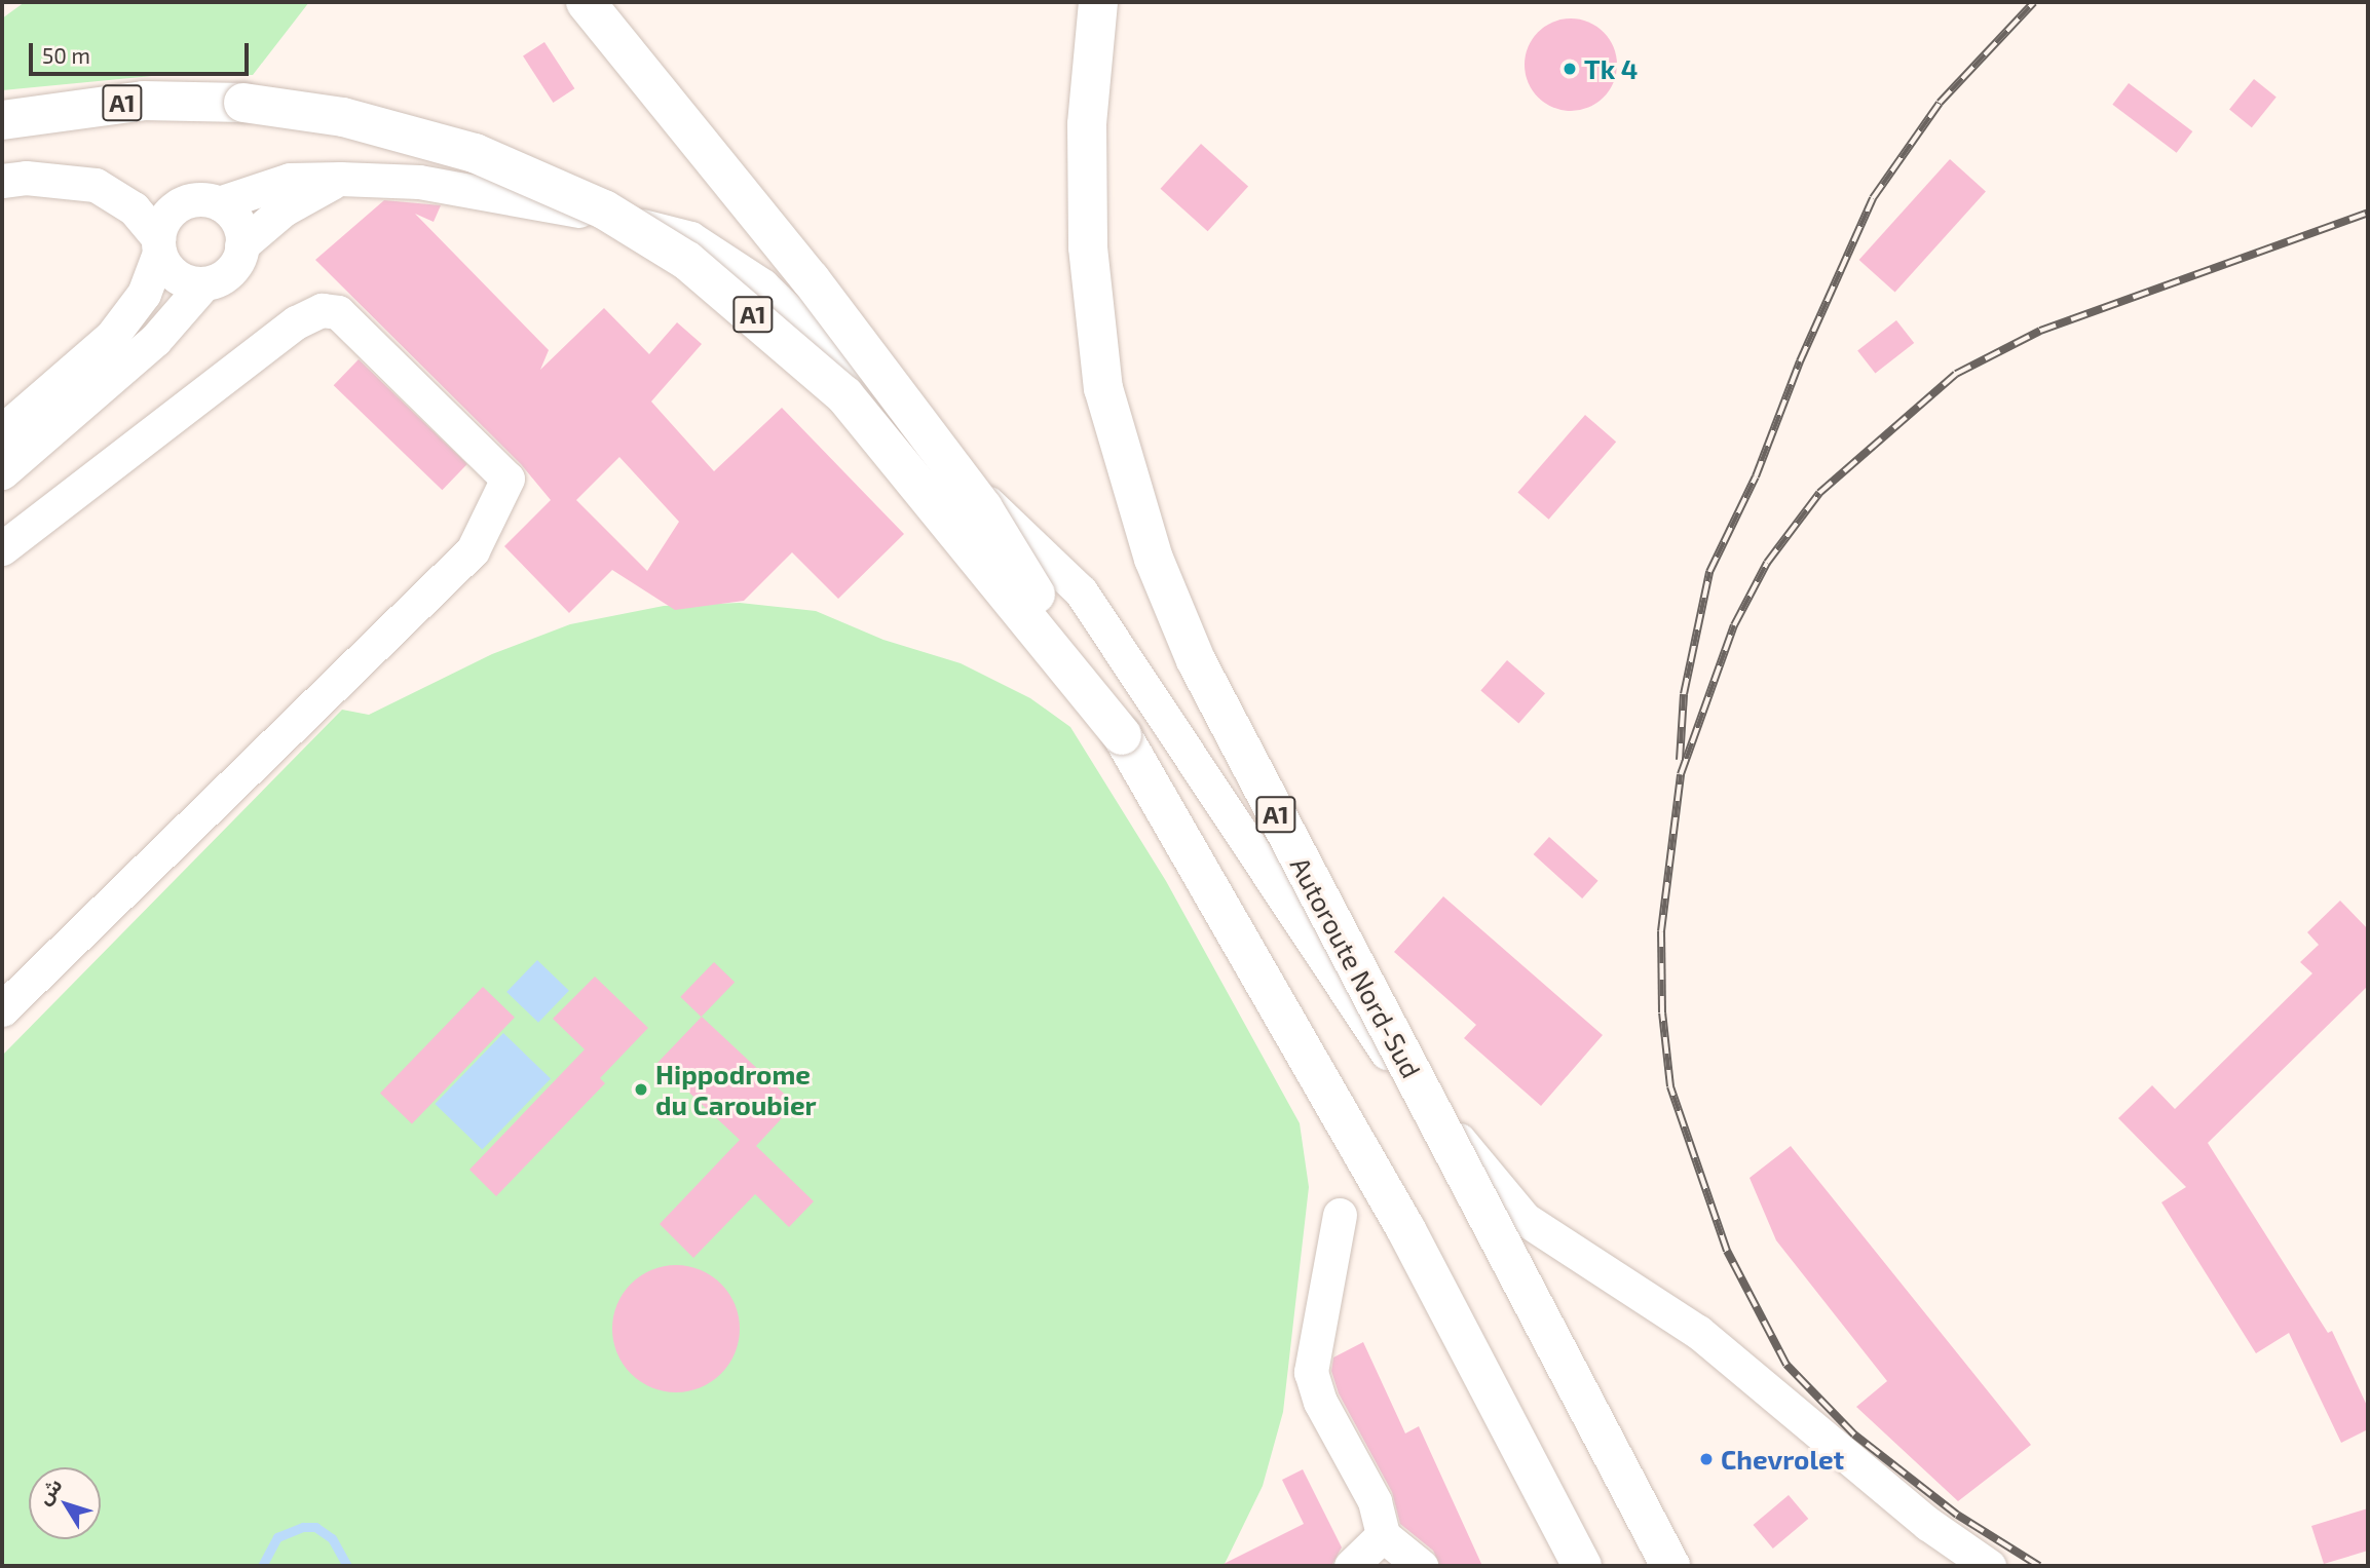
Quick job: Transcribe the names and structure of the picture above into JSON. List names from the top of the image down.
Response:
{
  "streets": {
    "highway": ["A1", "Autoroute Nord-Sud"]
  },
  "places": ["Tk 4", "Hippodrome du Caroubier", "Chevrolet"],
  "scale_bar": "50 m",
  "north": "top left"
}
